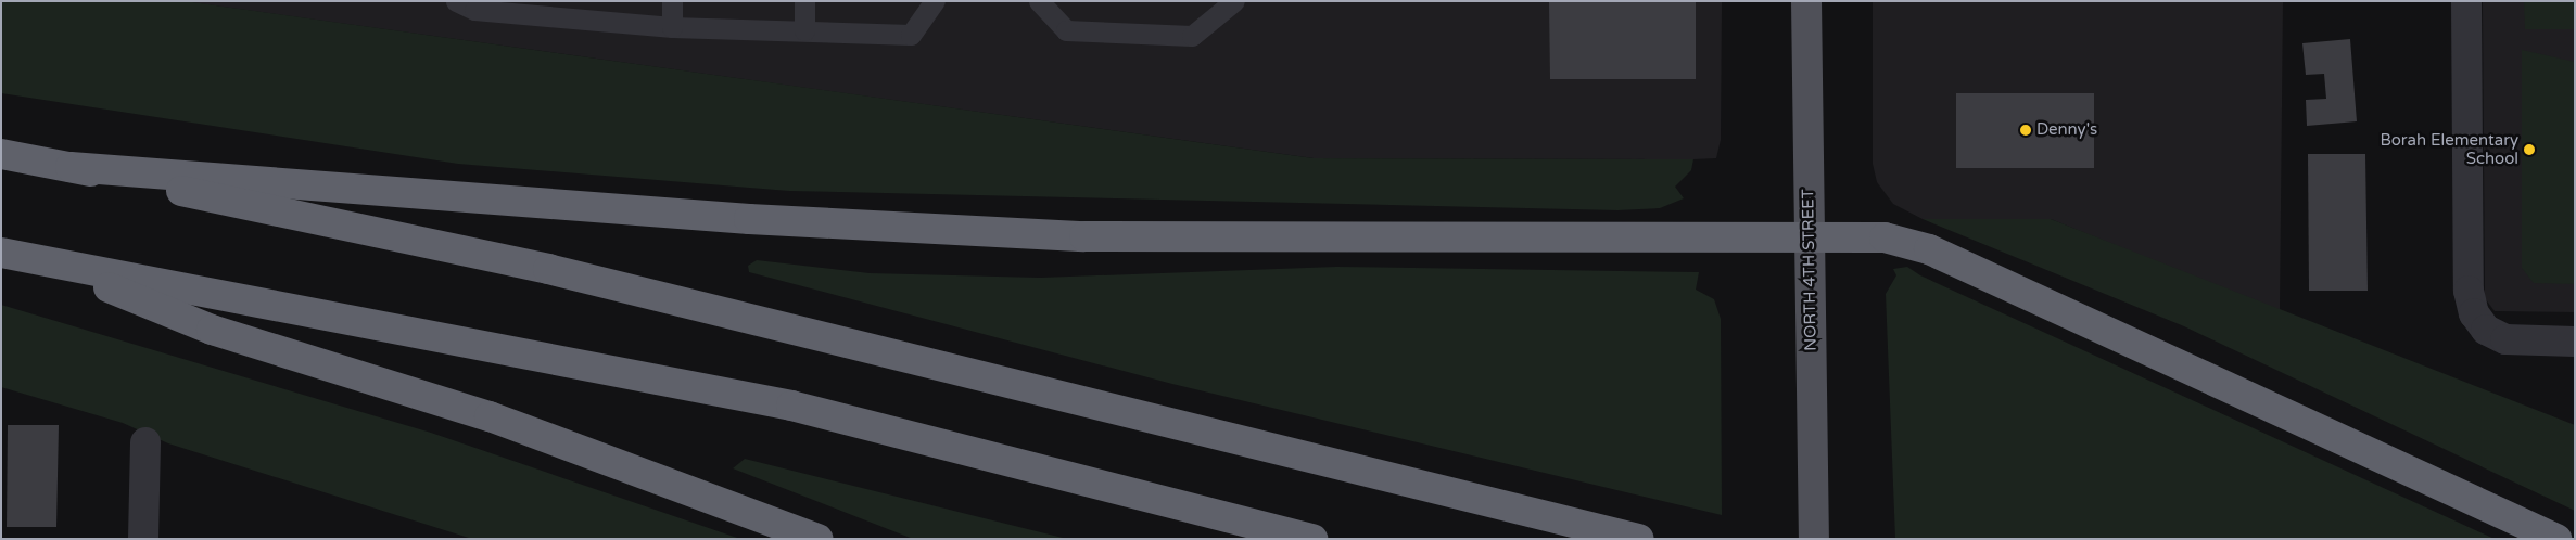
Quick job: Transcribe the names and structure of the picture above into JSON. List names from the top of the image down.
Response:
{
  "streets": {
    "main road": ["NORTH 4TH STREET"]
  },
  "places": ["Denny's", "Borah Elementary School"]
}
